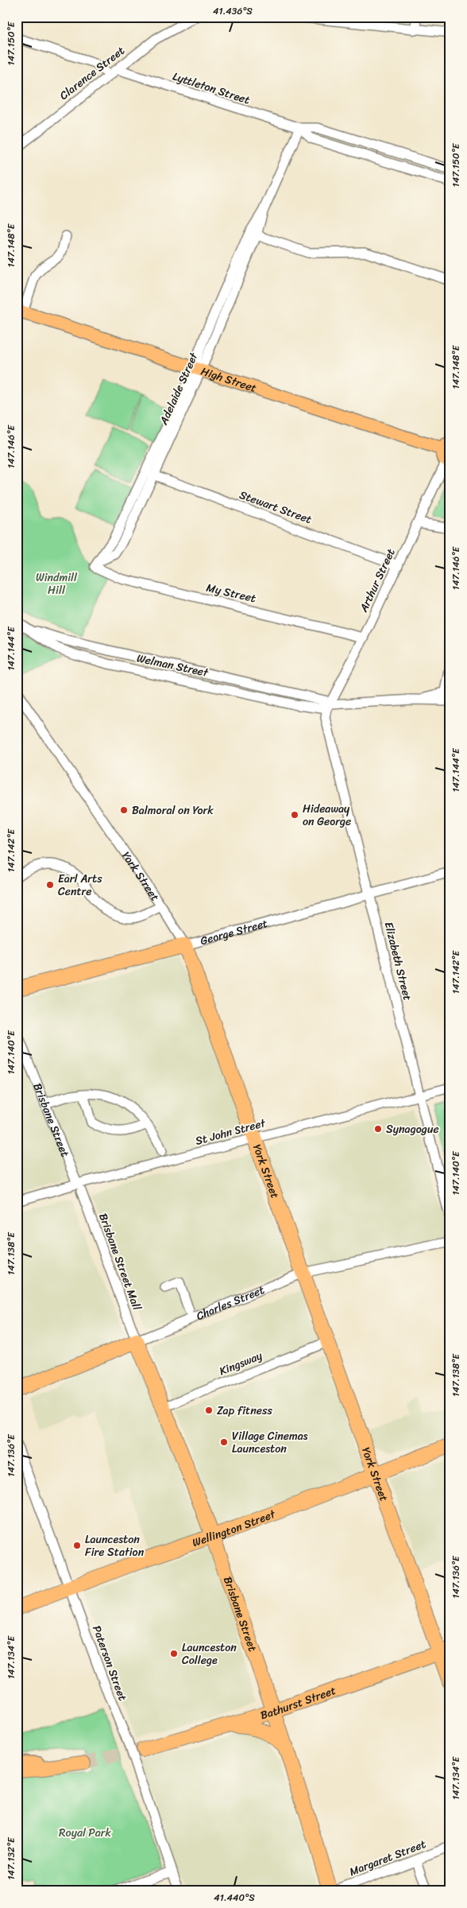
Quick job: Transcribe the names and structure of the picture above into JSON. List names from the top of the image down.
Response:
{
  "streets": {
    "highway": [
      "York Street",
      "George Street",
      "Brisbane Street",
      "Charles Street",
      "Wellington Street",
      "Bathurst Street"
    ],
    "main road": ["High Street"],
    "street": [
      "Clarence Street",
      "Lyttleton Street",
      "Adelaide Street",
      "Stewart Street",
      "Arthur Street",
      "My Street",
      "Welman Street",
      "Elizabeth Street",
      "St John Street",
      "Brisbane Street Mall",
      "Kingsway",
      "Paterson Street",
      "Margaret Street"
    ]
  },
  "crossings": [
    ["Clarence Street", "Lyttleton Street"],
    ["Lyttleton Street", "Adelaide Street"],
    ["High Street", "Adelaide Street"],
    ["High Street", "Arthur Street"],
    ["Adelaide Street", "Stewart Street"],
    ["Adelaide Street", "My Street"],
    ["Stewart Street", "Arthur Street"],
    ["Arthur Street", "My Street"],
    ["Arthur Street", "Welman Street"],
    ["Arthur Street", "Elizabeth Street"],
    ["Welman Street", "Elizabeth Street"],
    ["York Street", "George Street"],
    ["York Street", "St John Street"],
    ["York Street", "Charles Street"],
    ["York Street", "Kingsway"],
    ["York Street", "Wellington Street"],
    ["York Street", "Bathurst Street"],
    ["George Street", "Elizabeth Street"],
    ["Elizabeth Street", "St John Street"],
    ["Brisbane Street", "St John Street"],
    ["Brisbane Street", "Brisbane Street Mall"],
    ["Brisbane Street", "Charles Street"],
    ["Brisbane Street", "Kingsway"],
    ["Brisbane Street", "Wellington Street"],
    ["Brisbane Street", "Bathurst Street"],
    ["St John Street", "Brisbane Street Mall"],
    ["Brisbane Street Mall", "Charles Street"],
    ["Wellington Street", "Paterson Street"]
  ],
  "parks": ["Windmill Hill", "Royal Park"],
  "places": [
    "Balmoral on York",
    "Hideaway on George",
    "Earl Arts Centre",
    "Synagogue",
    "Zap fitness",
    "Village Cinemas Launceston",
    "Launceston Fire Station",
    "Launceston College"
  ],
  "coordinates": [
    "41.436°S",
    "147.150°E",
    "147.148°E",
    "147.146°E",
    "147.144°E",
    "147.142°E",
    "147.140°E",
    "147.138°E",
    "147.136°E",
    "147.134°E",
    "147.132°E",
    "41.440°S"
  ]
}
